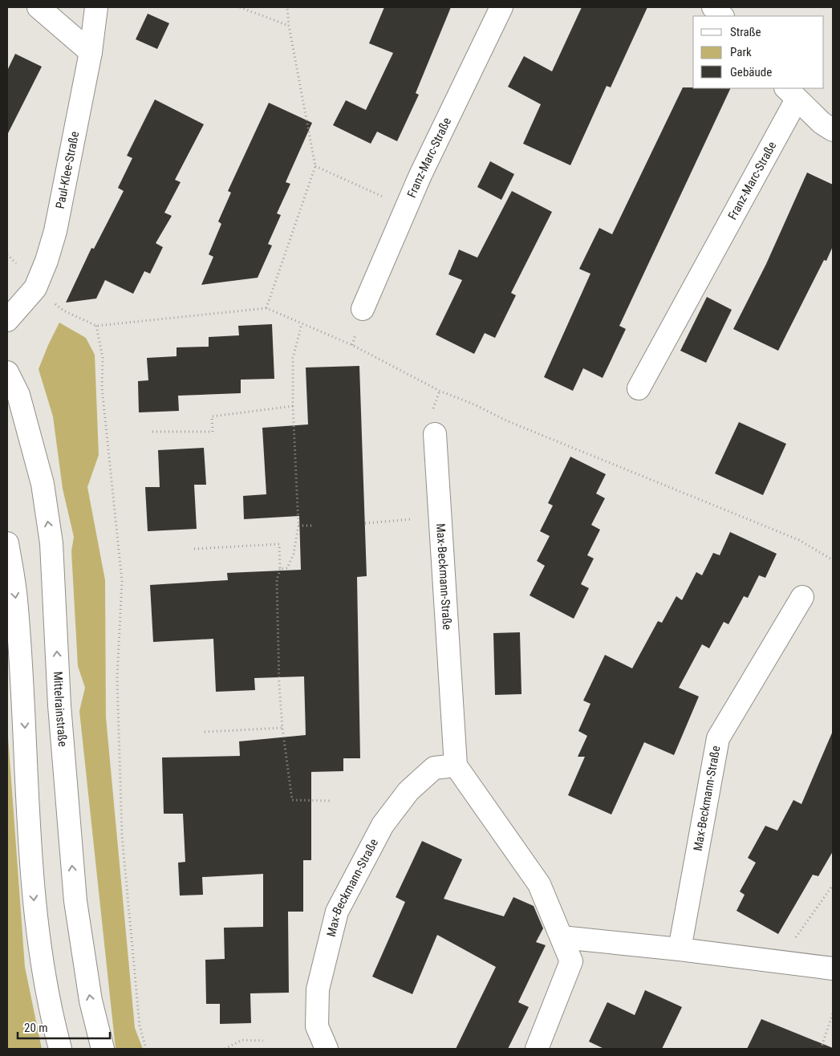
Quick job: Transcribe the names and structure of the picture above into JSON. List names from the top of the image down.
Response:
{
  "streets": {
    "street": [
      "Franz-Marc-Straße",
      "Paul-Klee-Straße",
      "Max-Beckmann-Straße",
      "Mittelrainstraße"
    ]
  },
  "legend": ["Straße", "Park", "Gebäude"],
  "scale_bar": "20 m"
}
